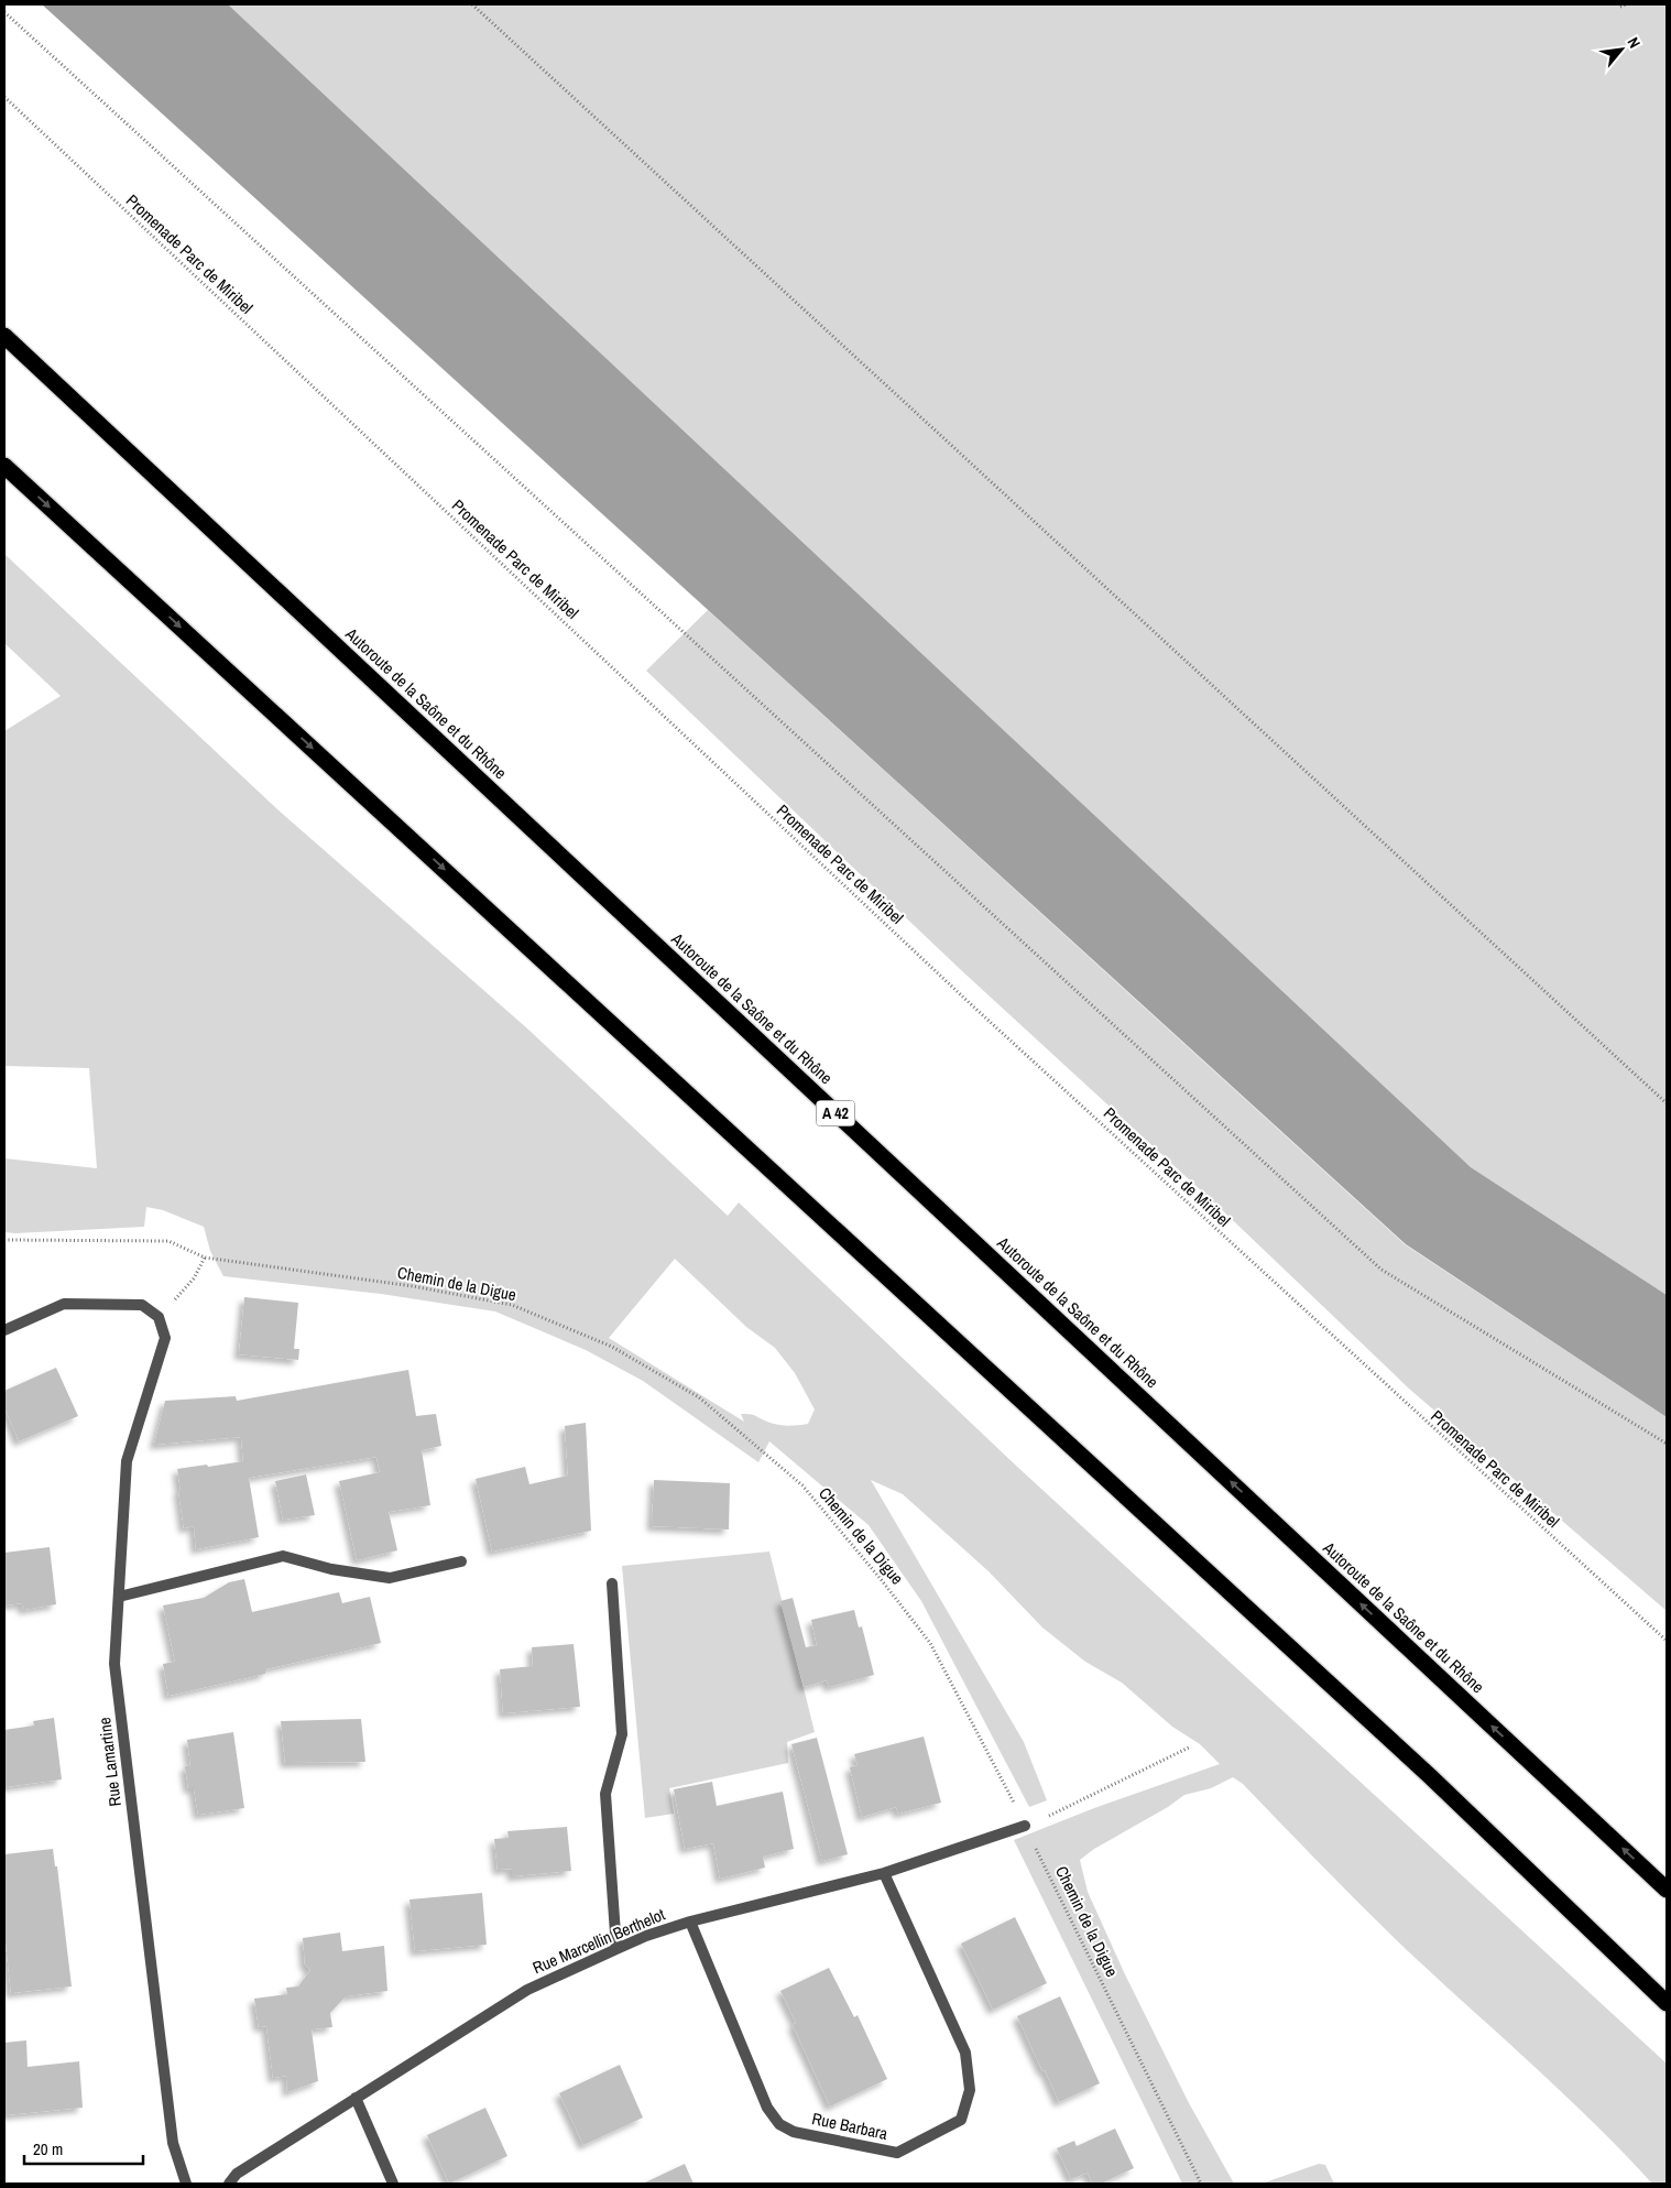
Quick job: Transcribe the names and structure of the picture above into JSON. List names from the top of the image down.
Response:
{
  "streets": {
    "highway": ["Autoroute de la Saône et du Rhône", "A 42"],
    "street": ["Rue Lamartine", "Rue Marcellin Berthelot", "Rue Barbara"],
    "path": ["Promenade Parc de Miribel", "Chemin de la Digue"]
  },
  "crossings": [
    ["Chemin de la Digue", "Rue Marcellin Berthelot"],
    ["Rue Marcellin Berthelot", "Rue Barbara"]
  ],
  "scale_bar": "20 m",
  "north": "top right"
}
